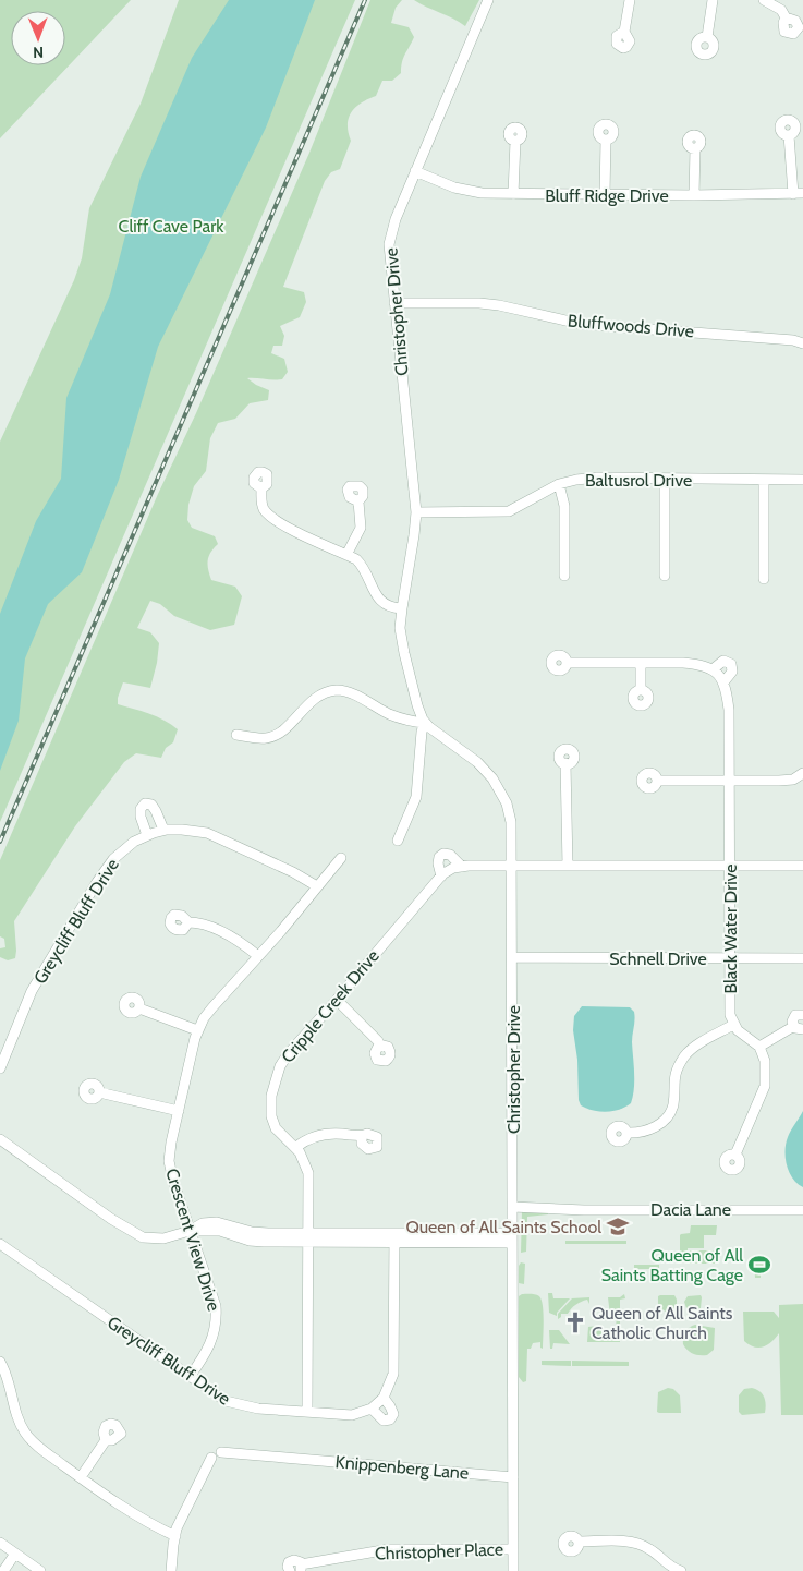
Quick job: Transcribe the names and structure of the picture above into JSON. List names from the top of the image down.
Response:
{
  "streets": {
    "street": [
      "Bluff Ridge Drive",
      "Christopher Drive",
      "Bluffwoods Drive",
      "Baltusrol Drive",
      "Greycliff Bluff Drive",
      "Black Water Drive",
      "Schnell Drive",
      "Cripple Creek Drive",
      "Dacia Lane",
      "Crescent View Drive",
      "Knippenberg Lane",
      "Christopher Place"
    ]
  },
  "crossings": [
    ["Bluff Ridge Drive", "Christopher Drive"],
    ["Christopher Drive", "Bluffwoods Drive"],
    ["Christopher Drive", "Baltusrol Drive"],
    ["Christopher Drive", "Schnell Drive"],
    ["Christopher Drive", "Cripple Creek Drive"],
    ["Christopher Drive", "Dacia Lane"],
    ["Christopher Drive", "Knippenberg Lane"],
    ["Christopher Drive", "Christopher Place"],
    ["Greycliff Bluff Drive", "Cripple Creek Drive"],
    ["Greycliff Bluff Drive", "Crescent View Drive"],
    ["Black Water Drive", "Schnell Drive"],
    ["Black Water Drive", "Cripple Creek Drive"]
  ],
  "parks": ["Cliff Cave Park"],
  "places": {
    "school or university": ["Queen of All Saints School"],
    "sports": ["Queen of All Saints Batting Cage"],
    "church": ["Queen of All Saints Catholic Church"]
  },
  "north": "bottom"
}
